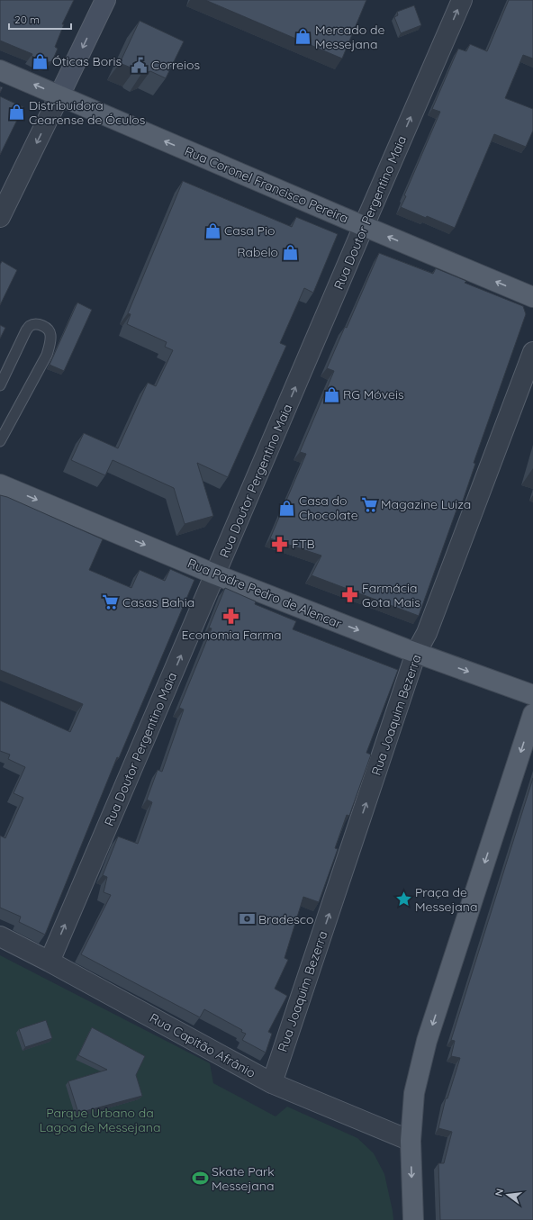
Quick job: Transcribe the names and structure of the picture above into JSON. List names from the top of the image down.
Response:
{
  "streets": {
    "main road": ["Rua Coronel Francisco Pereira", "Rua Padre Pedro de Alencar"],
    "street": ["Rua Doutor Pergentino Maia", "Rua Joaquim Bezerra", "Rua Capitão Afrânio"]
  },
  "crossings": [
    ["Rua Coronel Francisco Pereira", "Rua Doutor Pergentino Maia"],
    ["Rua Doutor Pergentino Maia", "Rua Padre Pedro de Alencar"],
    ["Rua Doutor Pergentino Maia", "Rua Capitão Afrânio"],
    ["Rua Padre Pedro de Alencar", "Rua Joaquim Bezerra"],
    ["Rua Joaquim Bezerra", "Rua Capitão Afrânio"]
  ],
  "one_way": [
    "Rua Coronel Francisco Pereira",
    "Rua Doutor Pergentino Maia",
    "Rua Padre Pedro de Alencar",
    "Rua Joaquim Bezerra"
  ],
  "parks": ["Parque Urbano da Lagoa de Messejana"],
  "places": {
    "shop": [
      "Mercado de Messejana",
      "Óticas Boris",
      "Distribuidora Cearense de Óculos",
      "Casa Pio",
      "Rabelo",
      "RG Móveis",
      "Casa do Chocolate"
    ],
    "public building": ["Correios"],
    "supermarket": ["Magazine Luiza", "Casas Bahia"],
    "pharmacy": ["FTB", "Farmácia Gota Mais", "Economia Farma"],
    "place": ["Praça de Messejana"],
    "bank": ["Bradesco"],
    "sports": ["Skate Park Messejana"]
  },
  "scale_bar": "20 m",
  "north": "left"
}
